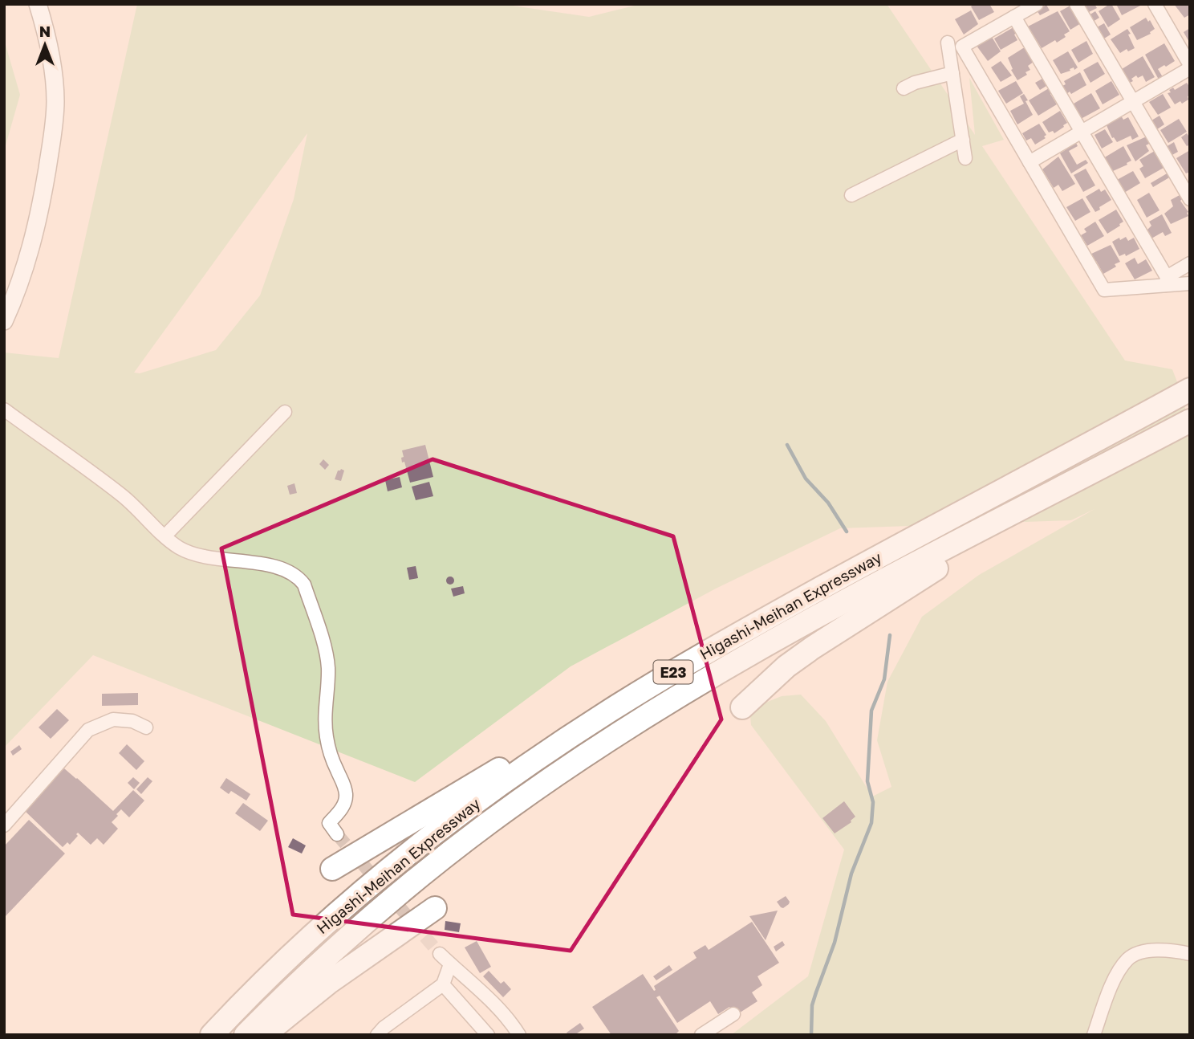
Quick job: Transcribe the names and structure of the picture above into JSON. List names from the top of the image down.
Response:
{
  "streets": {
    "highway": ["Higashi-Meihan Expressway", "E23"]
  },
  "north": "top"
}
